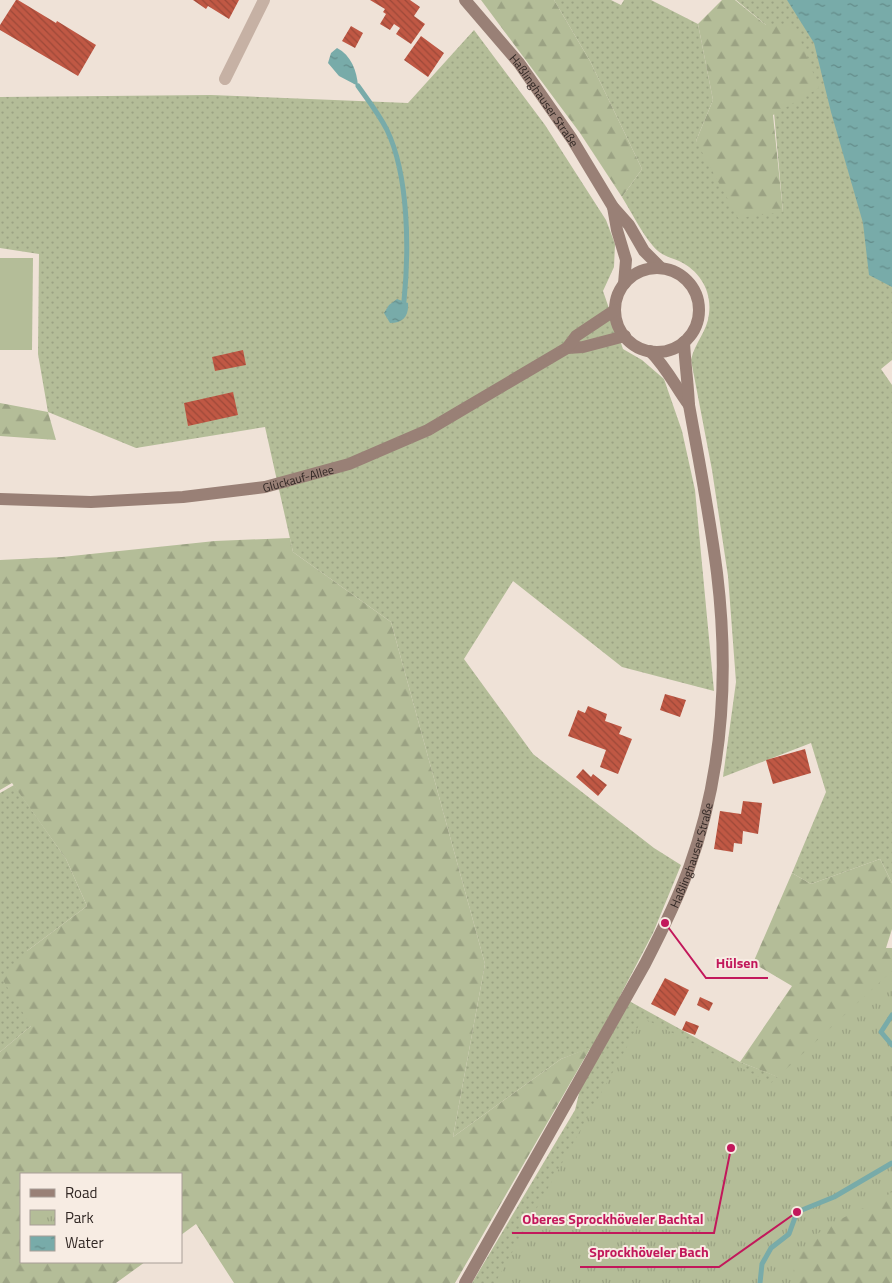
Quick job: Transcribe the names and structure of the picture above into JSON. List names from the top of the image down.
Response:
{
  "streets": {
    "main road": ["Haßlinghauser Straße", "Glückauf-Allee"]
  },
  "crossings": [
    ["Haßlinghauser Straße", "Glückauf-Allee"]
  ],
  "places": ["Hülsen", "Oberes Sprockhöveler Bachtal", "Sprockhöveler Bach"],
  "legend": ["Road", "Park", "Water"]
}
